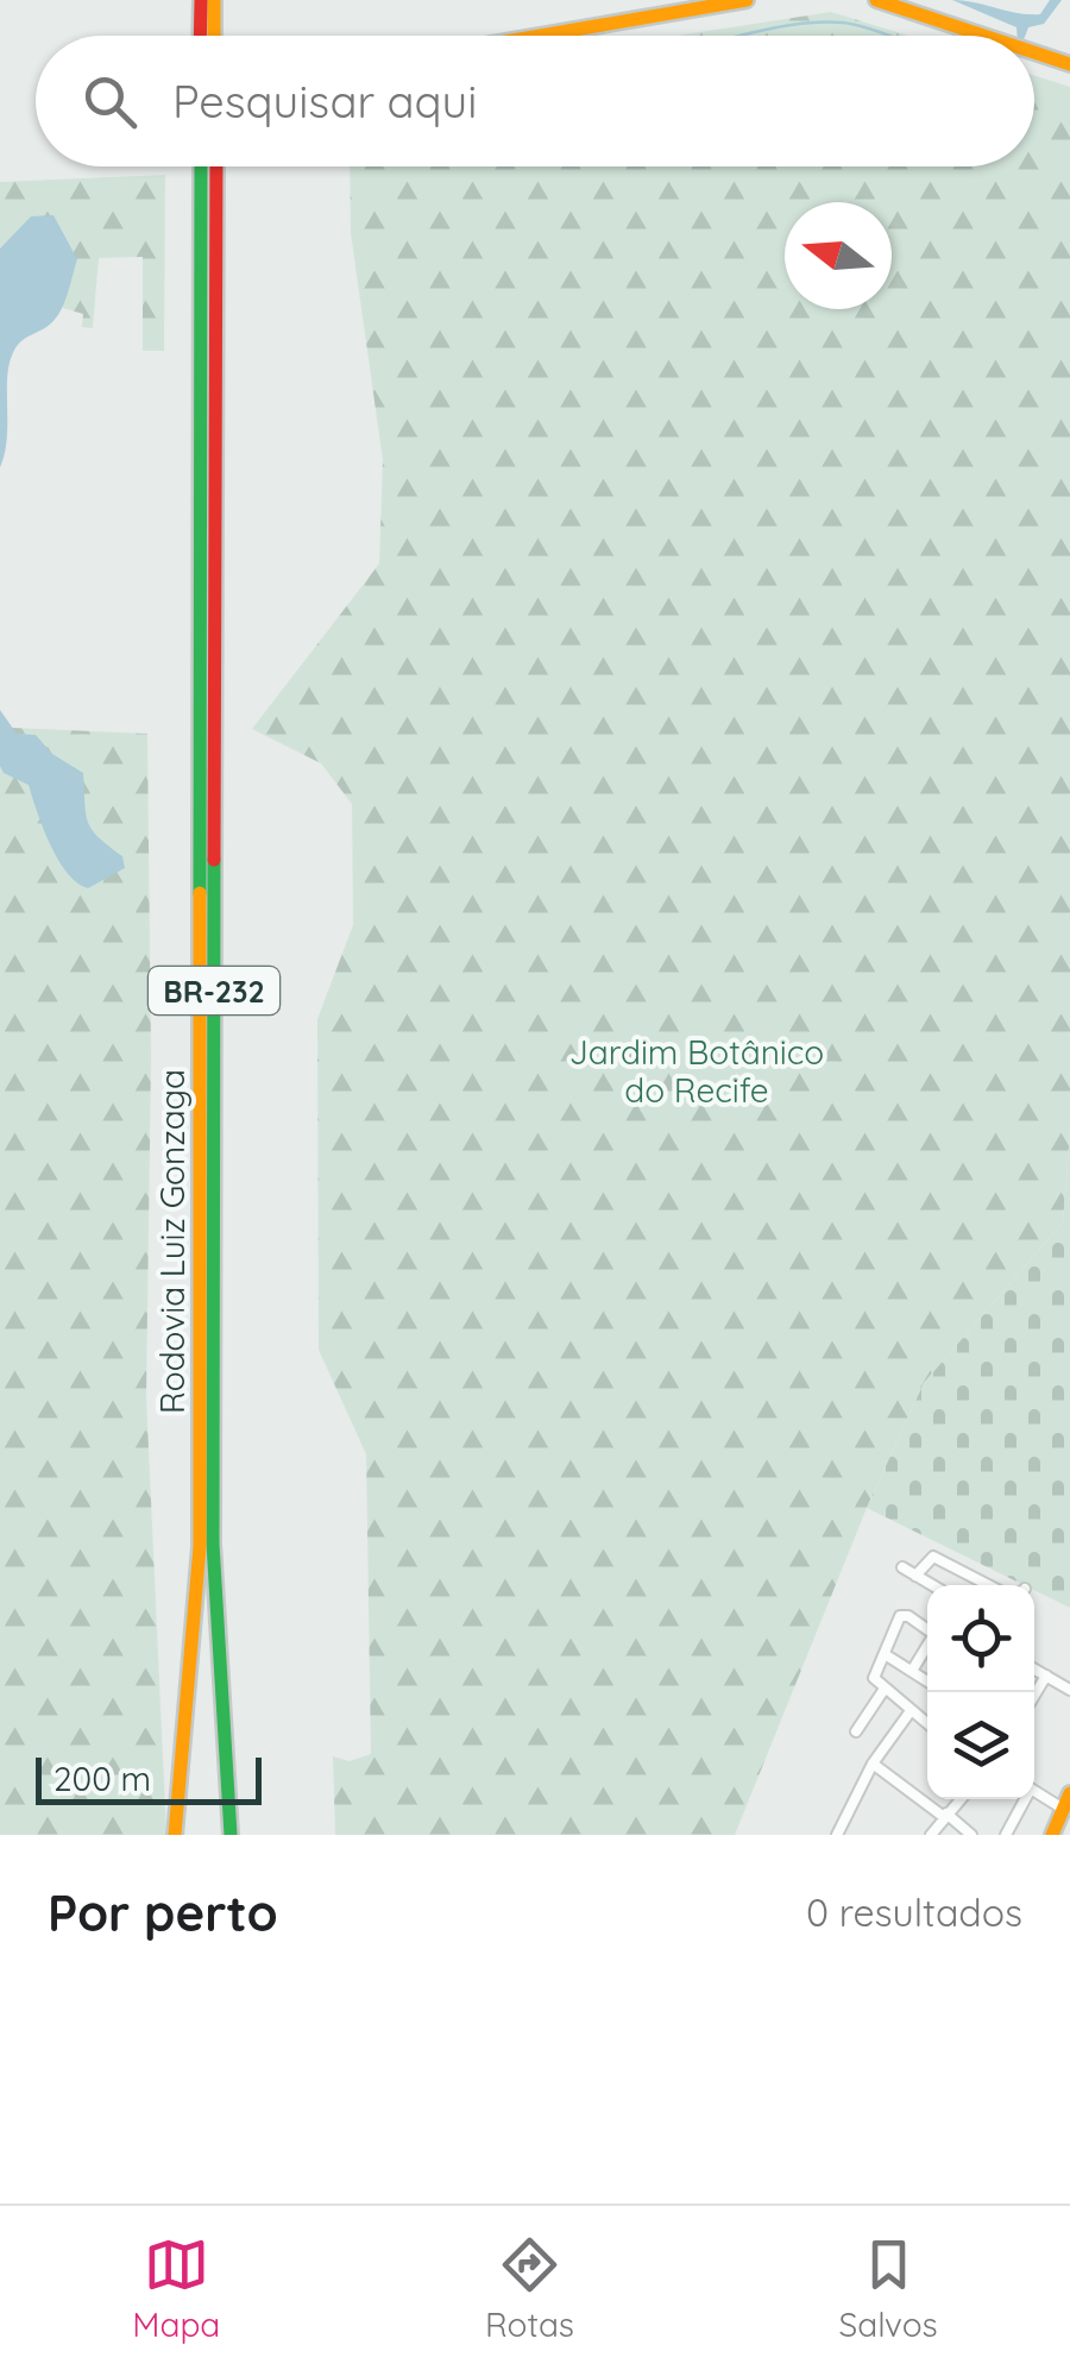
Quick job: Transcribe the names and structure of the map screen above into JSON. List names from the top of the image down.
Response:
{
  "streets": {
    "main road": ["BR-232", "Rodovia Luiz Gonzaga"]
  },
  "parks": ["Jardim Botânico do Recife"],
  "scale_bar": "200 m",
  "north": "left",
  "page": {
    "search": "Pesquisar aqui",
    "scale": "200 m",
    "heading": ["Por perto", "0 resultados"],
    "nav": ["Mapa", "Rotas", "Salvos"]
  }
}
